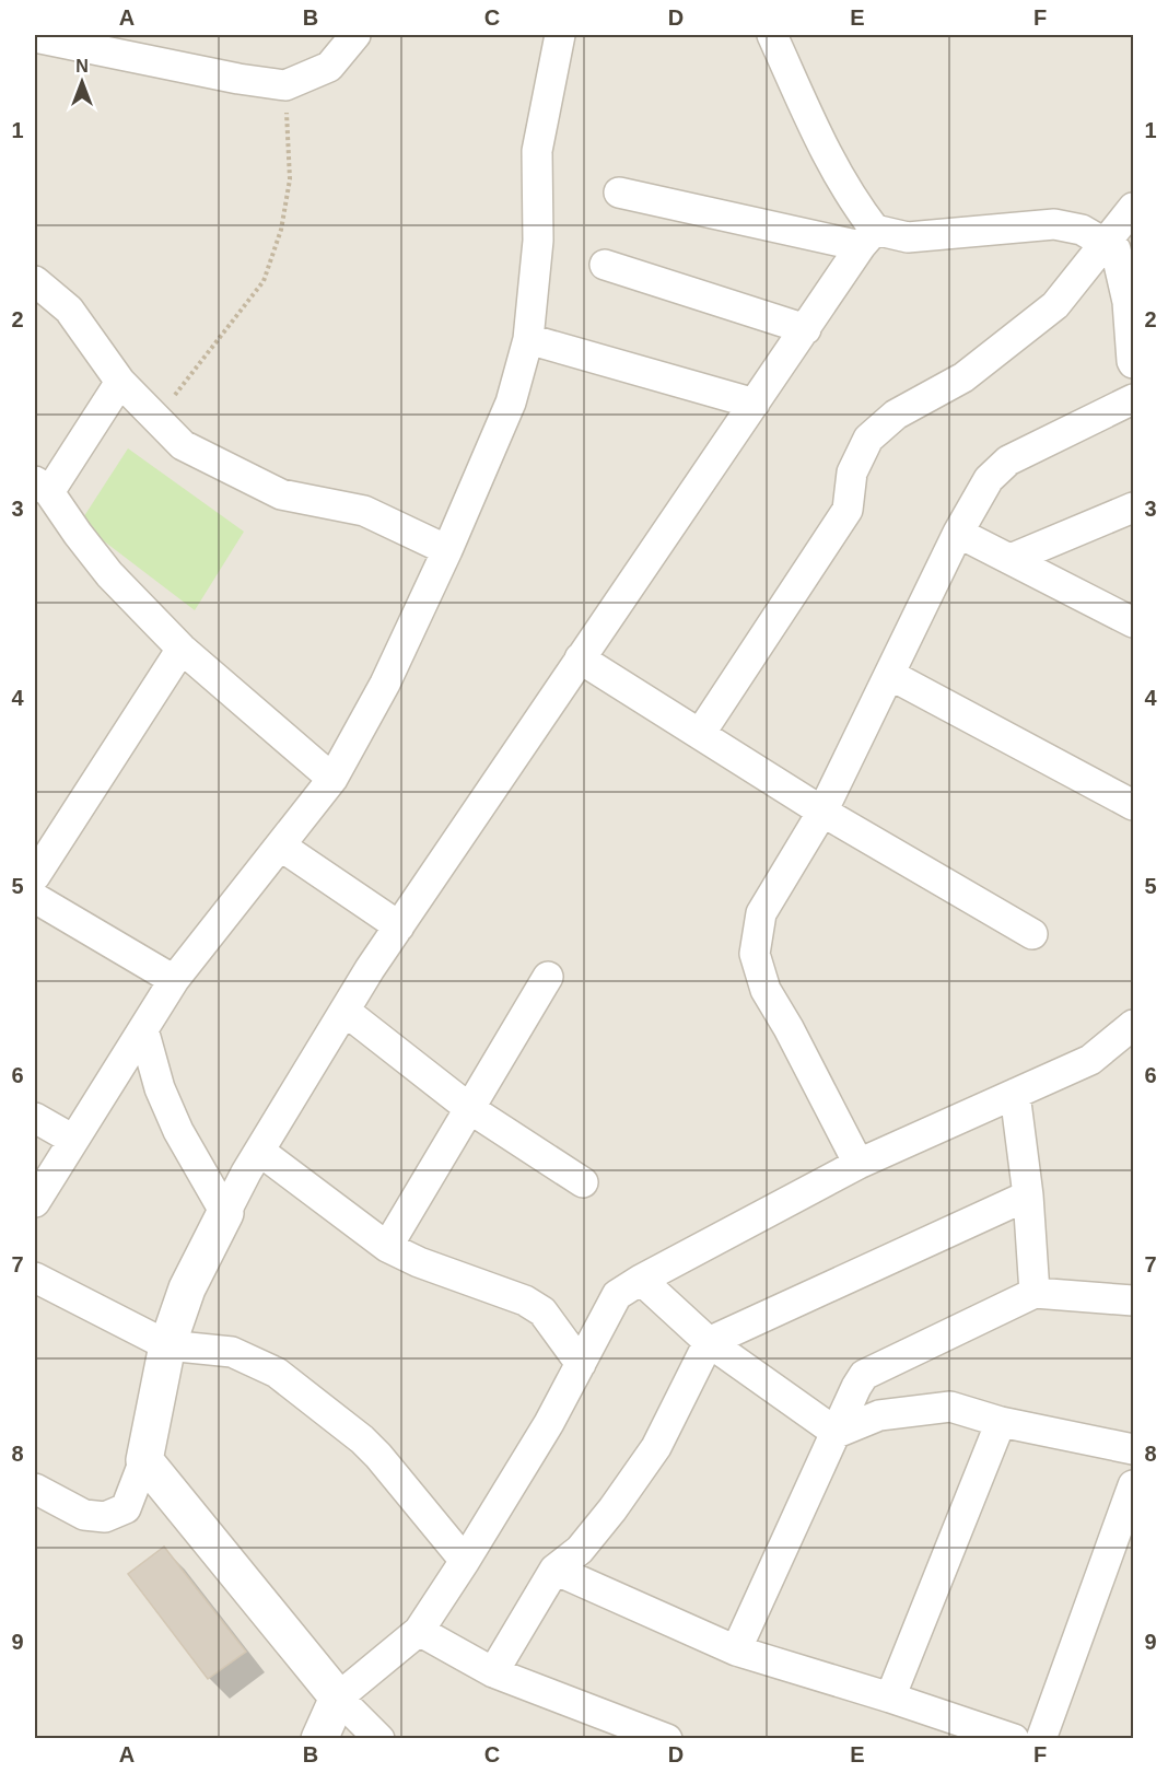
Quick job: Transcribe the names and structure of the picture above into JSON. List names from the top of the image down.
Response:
{
  "north": "top",
  "grid": {
    "columns": [
      "A",
      "B",
      "C",
      "D",
      "E",
      "F"
    ],
    "rows": [
      "1",
      "2",
      "3",
      "4",
      "5",
      "6",
      "7",
      "8",
      "9"
    ]
  }
}
